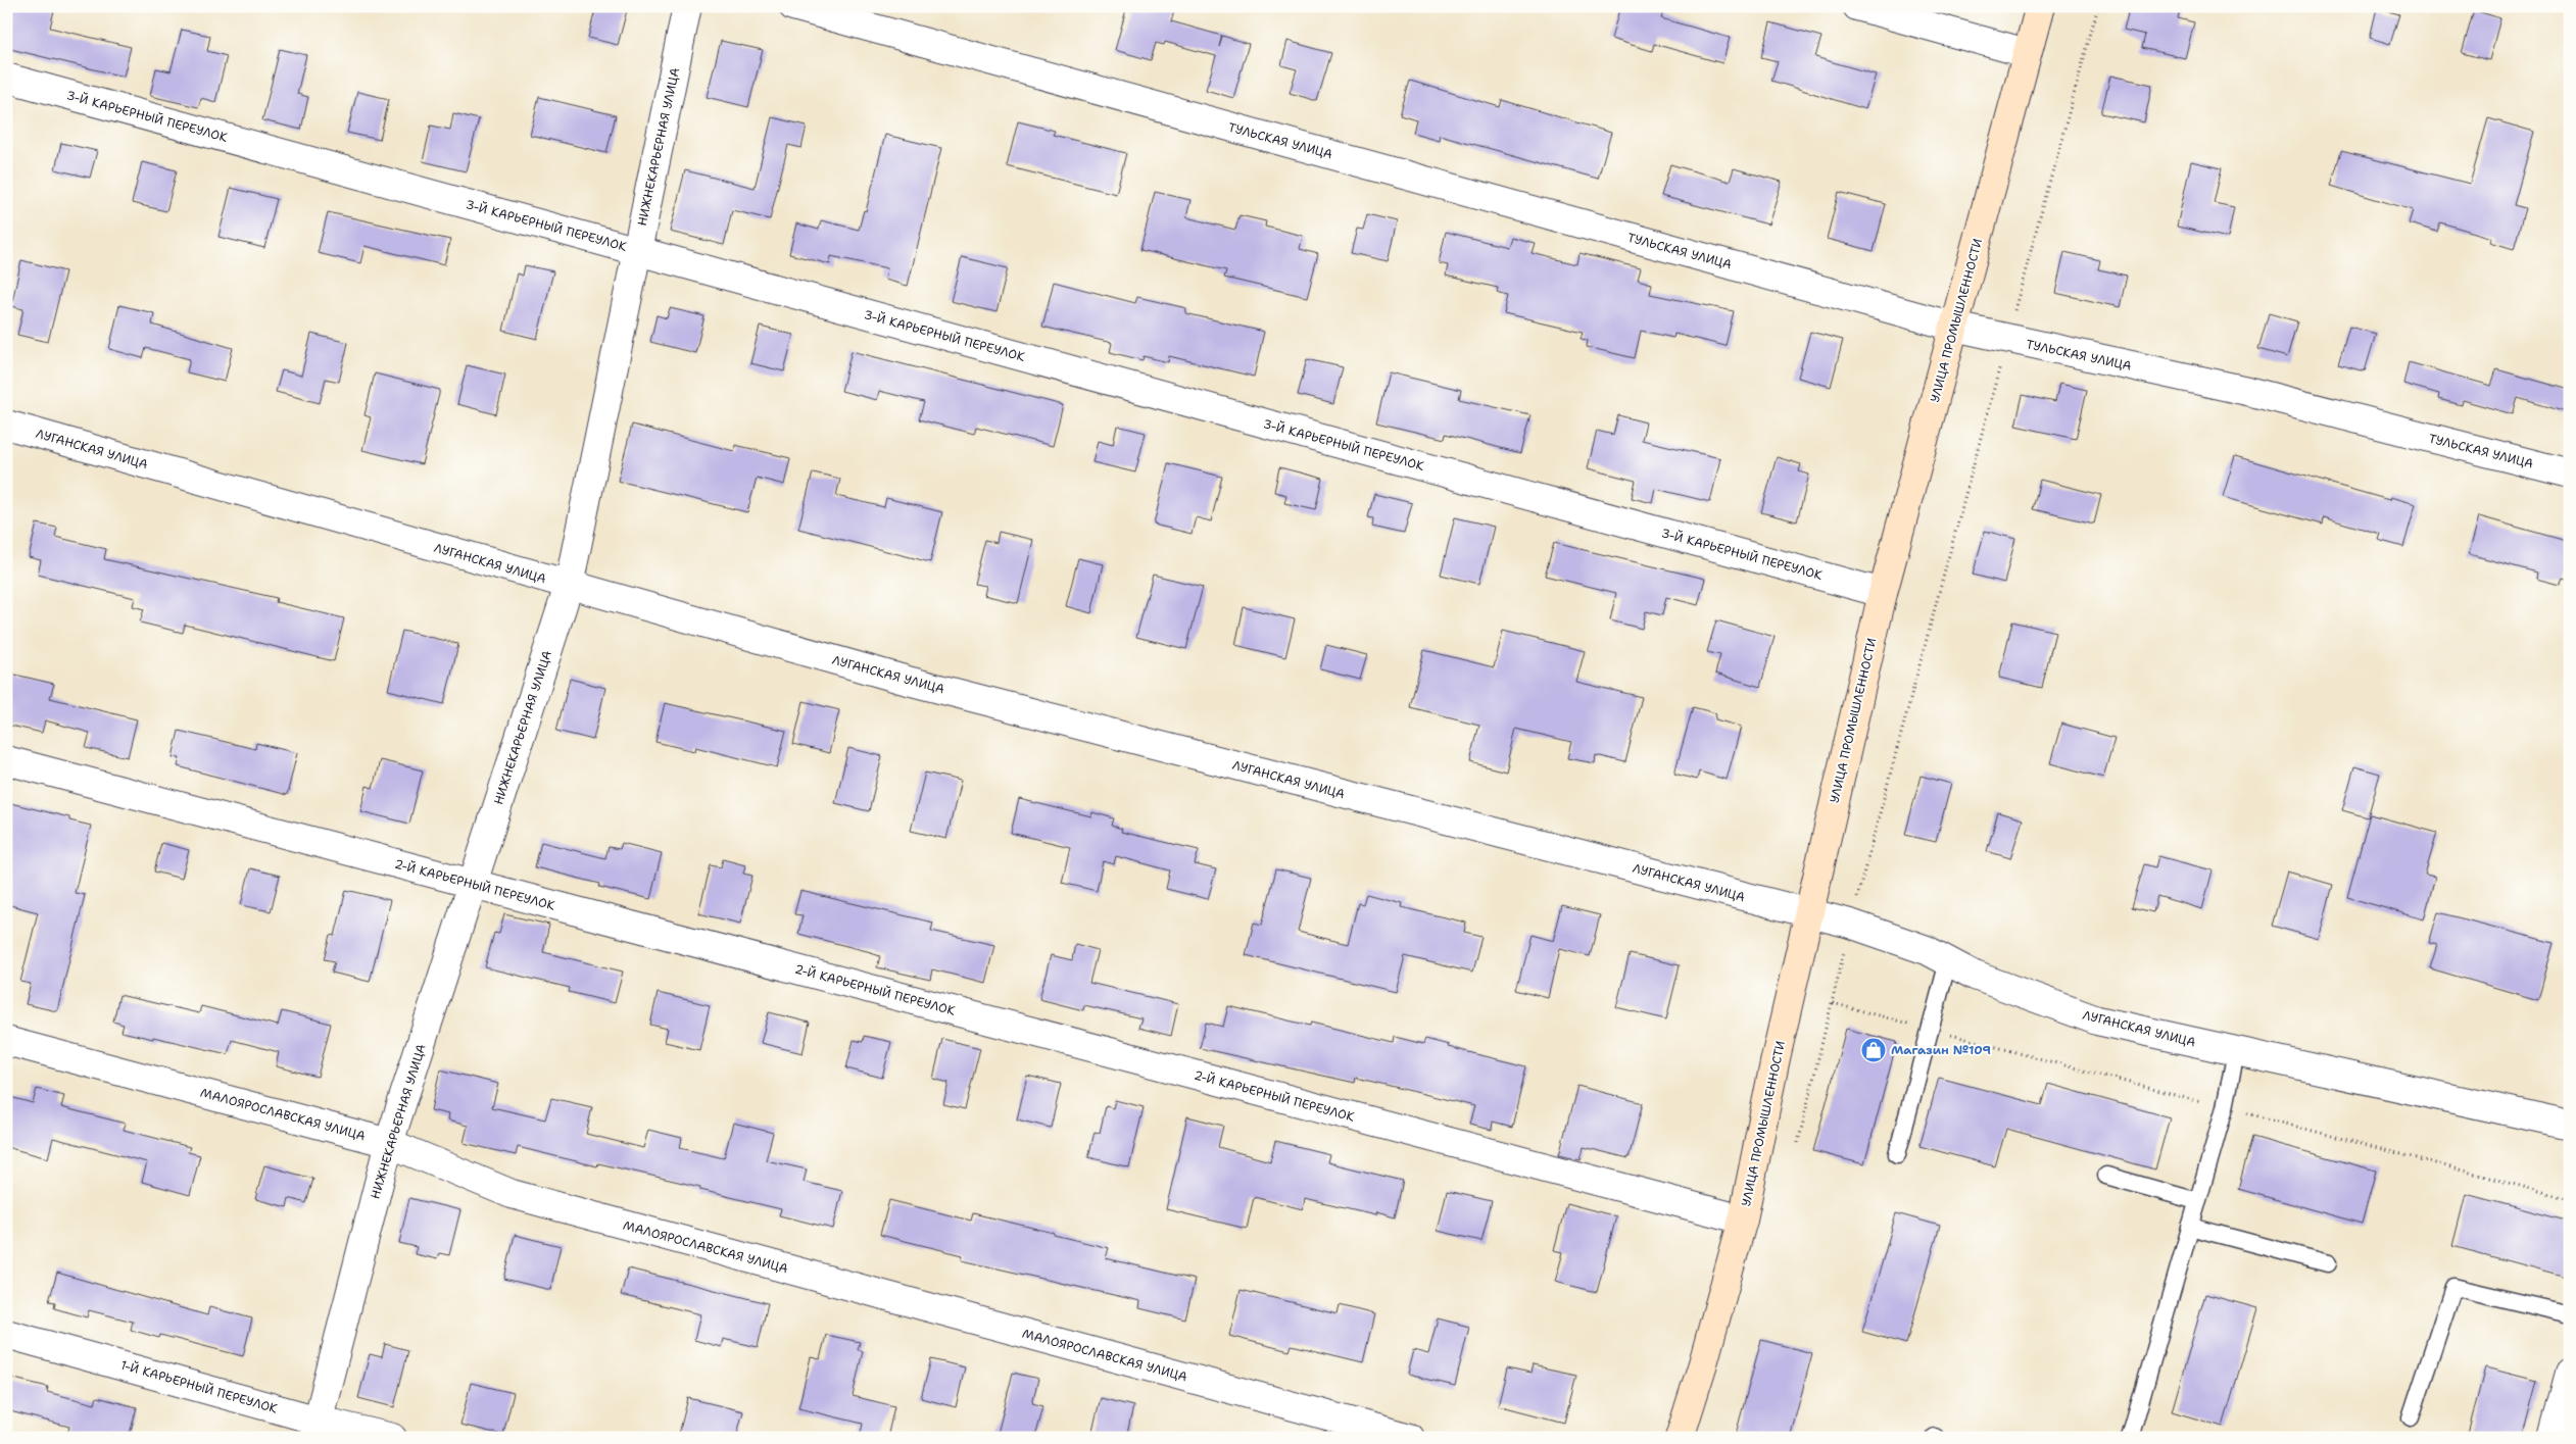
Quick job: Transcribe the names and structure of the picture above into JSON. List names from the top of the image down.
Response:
{
  "streets": {
    "main road": ["УЛИЦА ПРОМЫШЛЕННОСТИ"],
    "street": [
      "3-Й КАРЬЕРНЫЙ ПЕРЕУЛОК",
      "ТУЛЬСКАЯ УЛИЦА",
      "НИЖНЕКАРЬЕРНАЯ УЛИЦА",
      "ЛУГАНСКАЯ УЛИЦА",
      "2-Й КАРЬЕРНЫЙ ПЕРЕУЛОК",
      "МАЛОЯРОСЛАВСКАЯ УЛИЦА",
      "1-Й КАРЬЕРНЫЙ ПЕРЕУЛОК"
    ]
  },
  "crossings": [
    ["3-Й КАРЬЕРНЫЙ ПЕРЕУЛОК", "НИЖНЕКАРЬЕРНАЯ УЛИЦА"],
    ["3-Й КАРЬЕРНЫЙ ПЕРЕУЛОК", "УЛИЦА ПРОМЫШЛЕННОСТИ"],
    ["ТУЛЬСКАЯ УЛИЦА", "УЛИЦА ПРОМЫШЛЕННОСТИ"],
    ["НИЖНЕКАРЬЕРНАЯ УЛИЦА", "ЛУГАНСКАЯ УЛИЦА"],
    ["НИЖНЕКАРЬЕРНАЯ УЛИЦА", "2-Й КАРЬЕРНЫЙ ПЕРЕУЛОК"],
    ["НИЖНЕКАРЬЕРНАЯ УЛИЦА", "МАЛОЯРОСЛАВСКАЯ УЛИЦА"],
    ["НИЖНЕКАРЬЕРНАЯ УЛИЦА", "1-Й КАРЬЕРНЫЙ ПЕРЕУЛОК"],
    ["УЛИЦА ПРОМЫШЛЕННОСТИ", "ЛУГАНСКАЯ УЛИЦА"],
    ["УЛИЦА ПРОМЫШЛЕННОСТИ", "2-Й КАРЬЕРНЫЙ ПЕРЕУЛОК"]
  ],
  "places": {
    "shop": ["Магазин №109"]
  }
}
